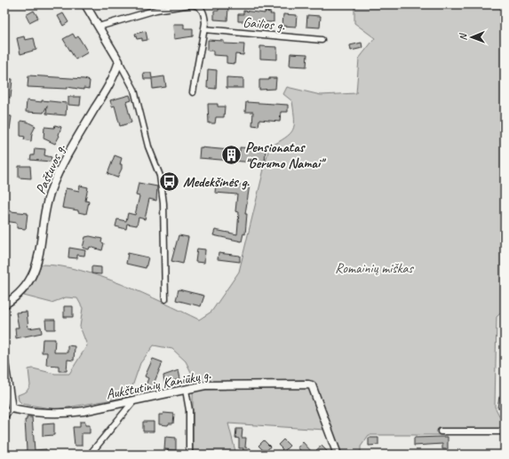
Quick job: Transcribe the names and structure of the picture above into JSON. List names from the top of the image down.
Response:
{
  "streets": {
    "street": ["Gailios g.", "Paštuvos g.", "Aukštutinių Kaniūkų g."]
  },
  "parks": ["Romainių miškas"],
  "places": {
    "building": ["Pensionatas \"Gerumo Namai\""],
    "bus stop": ["Medekšinės g."]
  },
  "north": "left"
}
